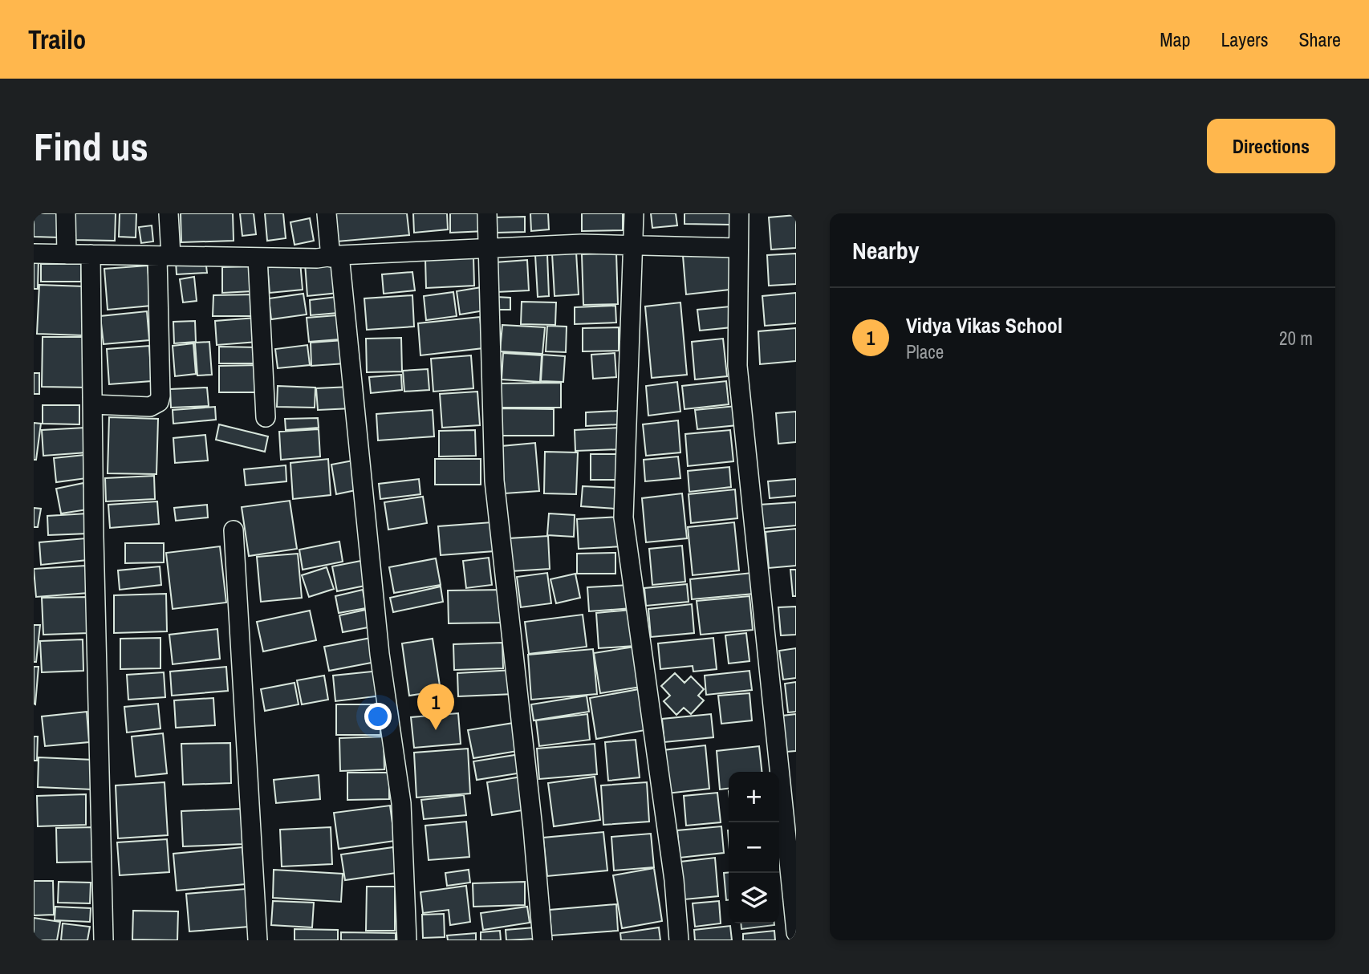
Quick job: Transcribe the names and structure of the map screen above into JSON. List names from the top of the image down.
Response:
{
  "page": {
    "header": "Trailo",
    "nav": ["Map", "Layers", "Share"],
    "buttons": "Directions",
    "title": "Find us",
    "heading": "Nearby",
    "list": [
      {
        "mark": "1",
        "name": "Vidya Vikas School",
        "note": "Place",
        "value": "20 m"
      }
    ],
    "pins": "1",
    "map_buttons": ["+", "−"]
  }
}
